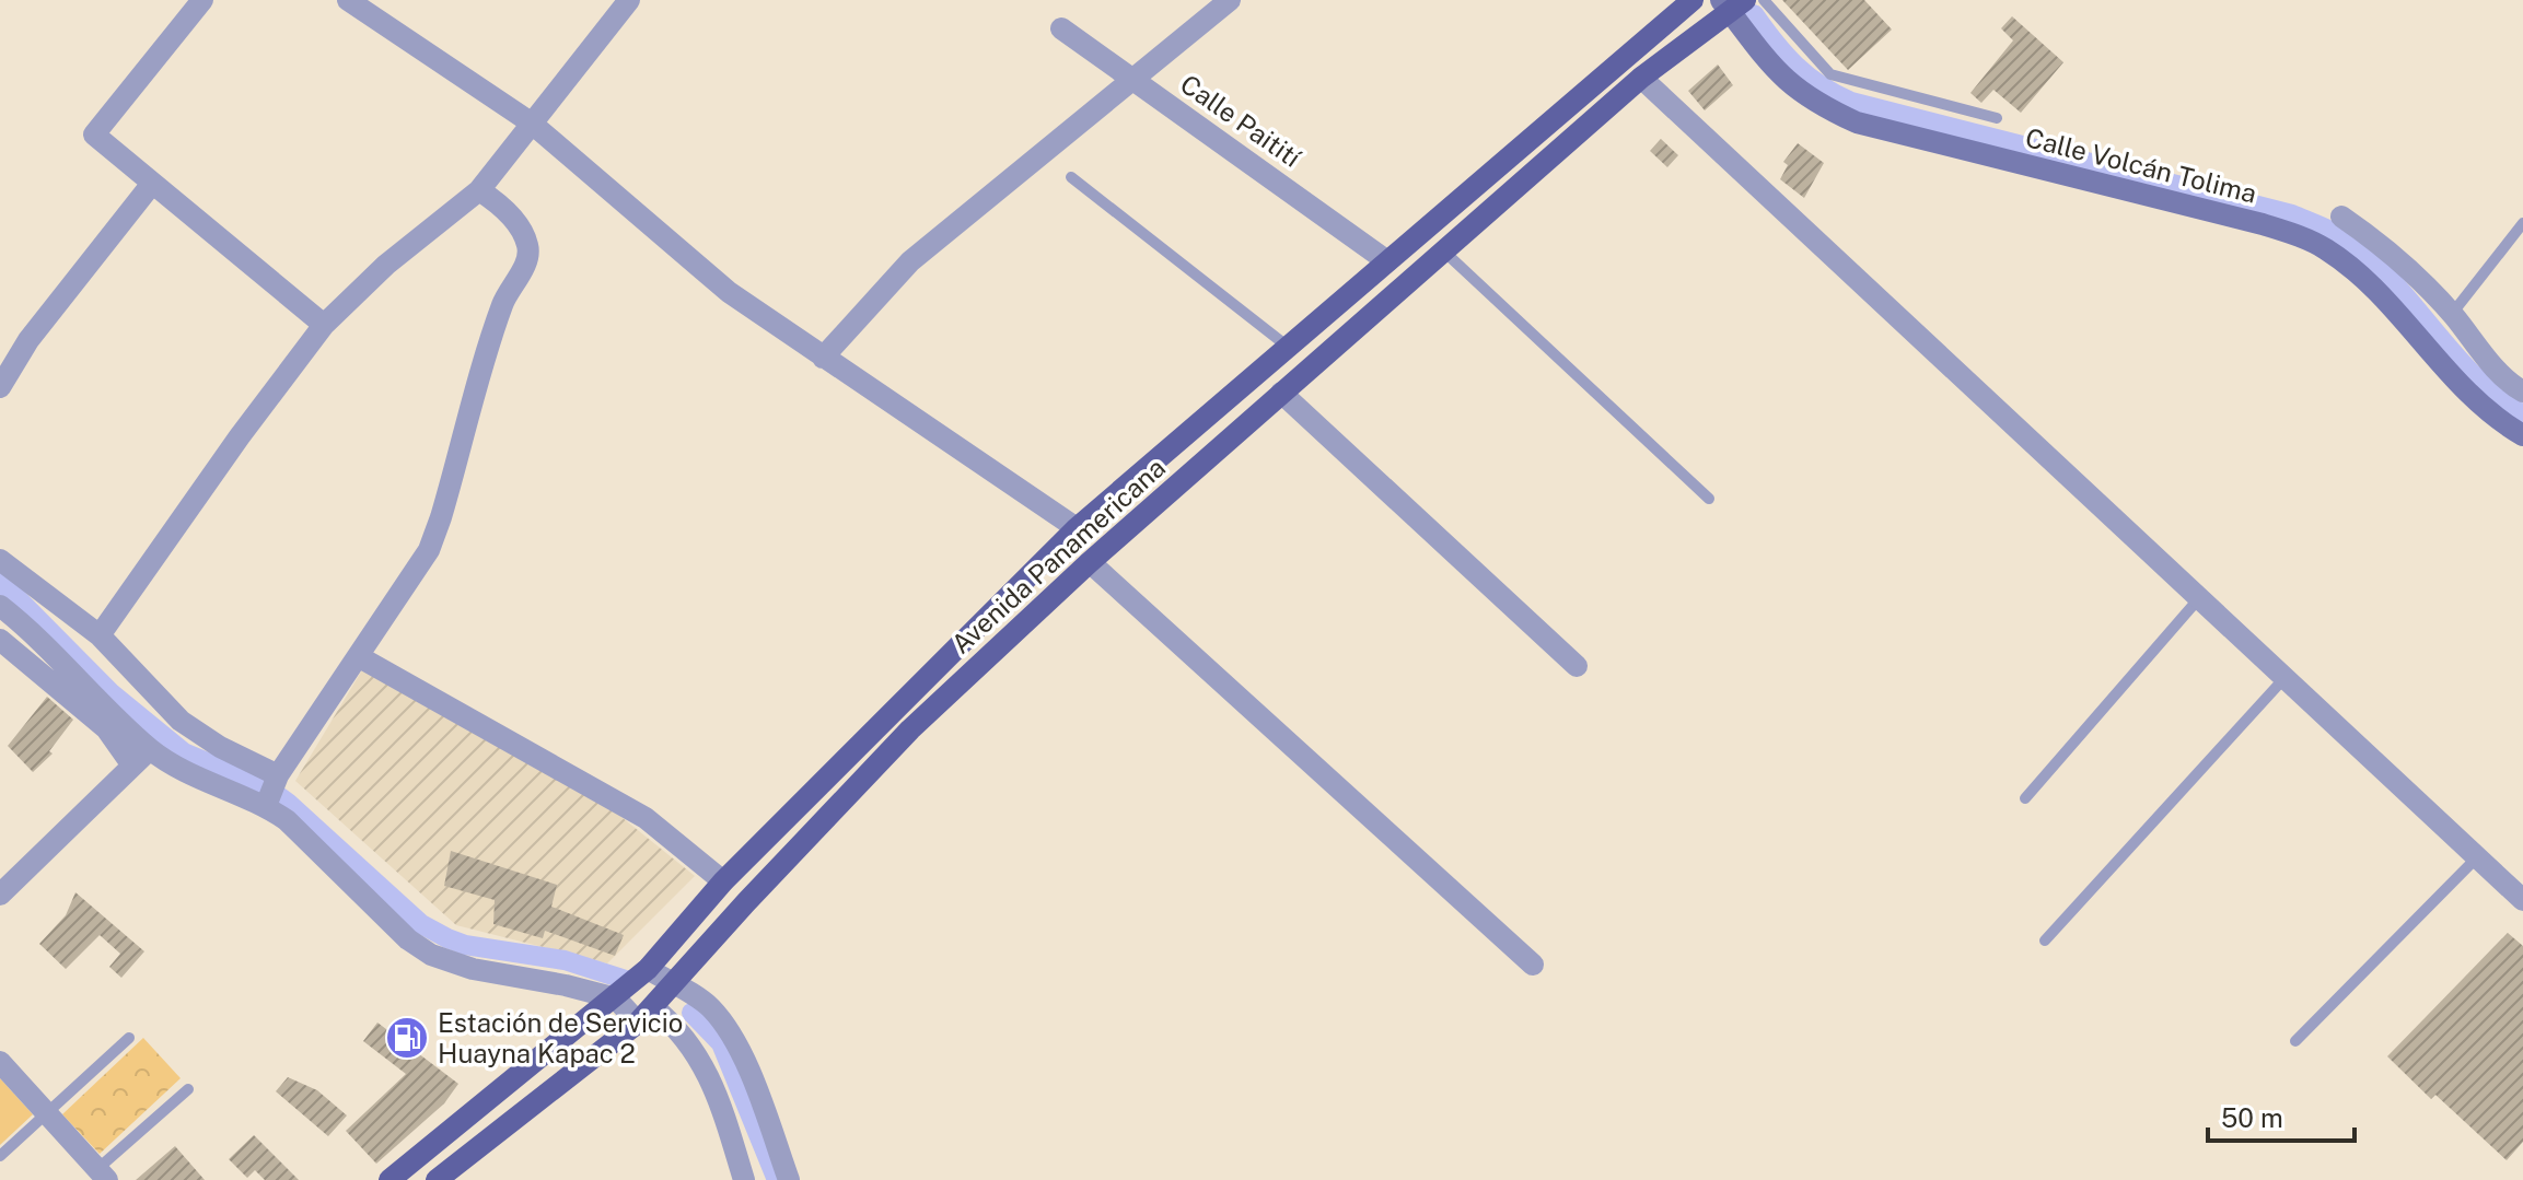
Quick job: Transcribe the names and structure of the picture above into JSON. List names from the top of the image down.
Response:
{
  "streets": {
    "main road": ["Avenida Panamericana"],
    "street": ["Calle Paitití", "Calle Volcán Tolima"]
  },
  "crossings": [
    ["Calle Paitití", "Avenida Panamericana"],
    ["Calle Volcán Tolima", "Avenida Panamericana"]
  ],
  "places": {
    "fuel station": ["Estación de Servicio Huayna Kapac 2"]
  },
  "scale_bar": "50 m"
}
